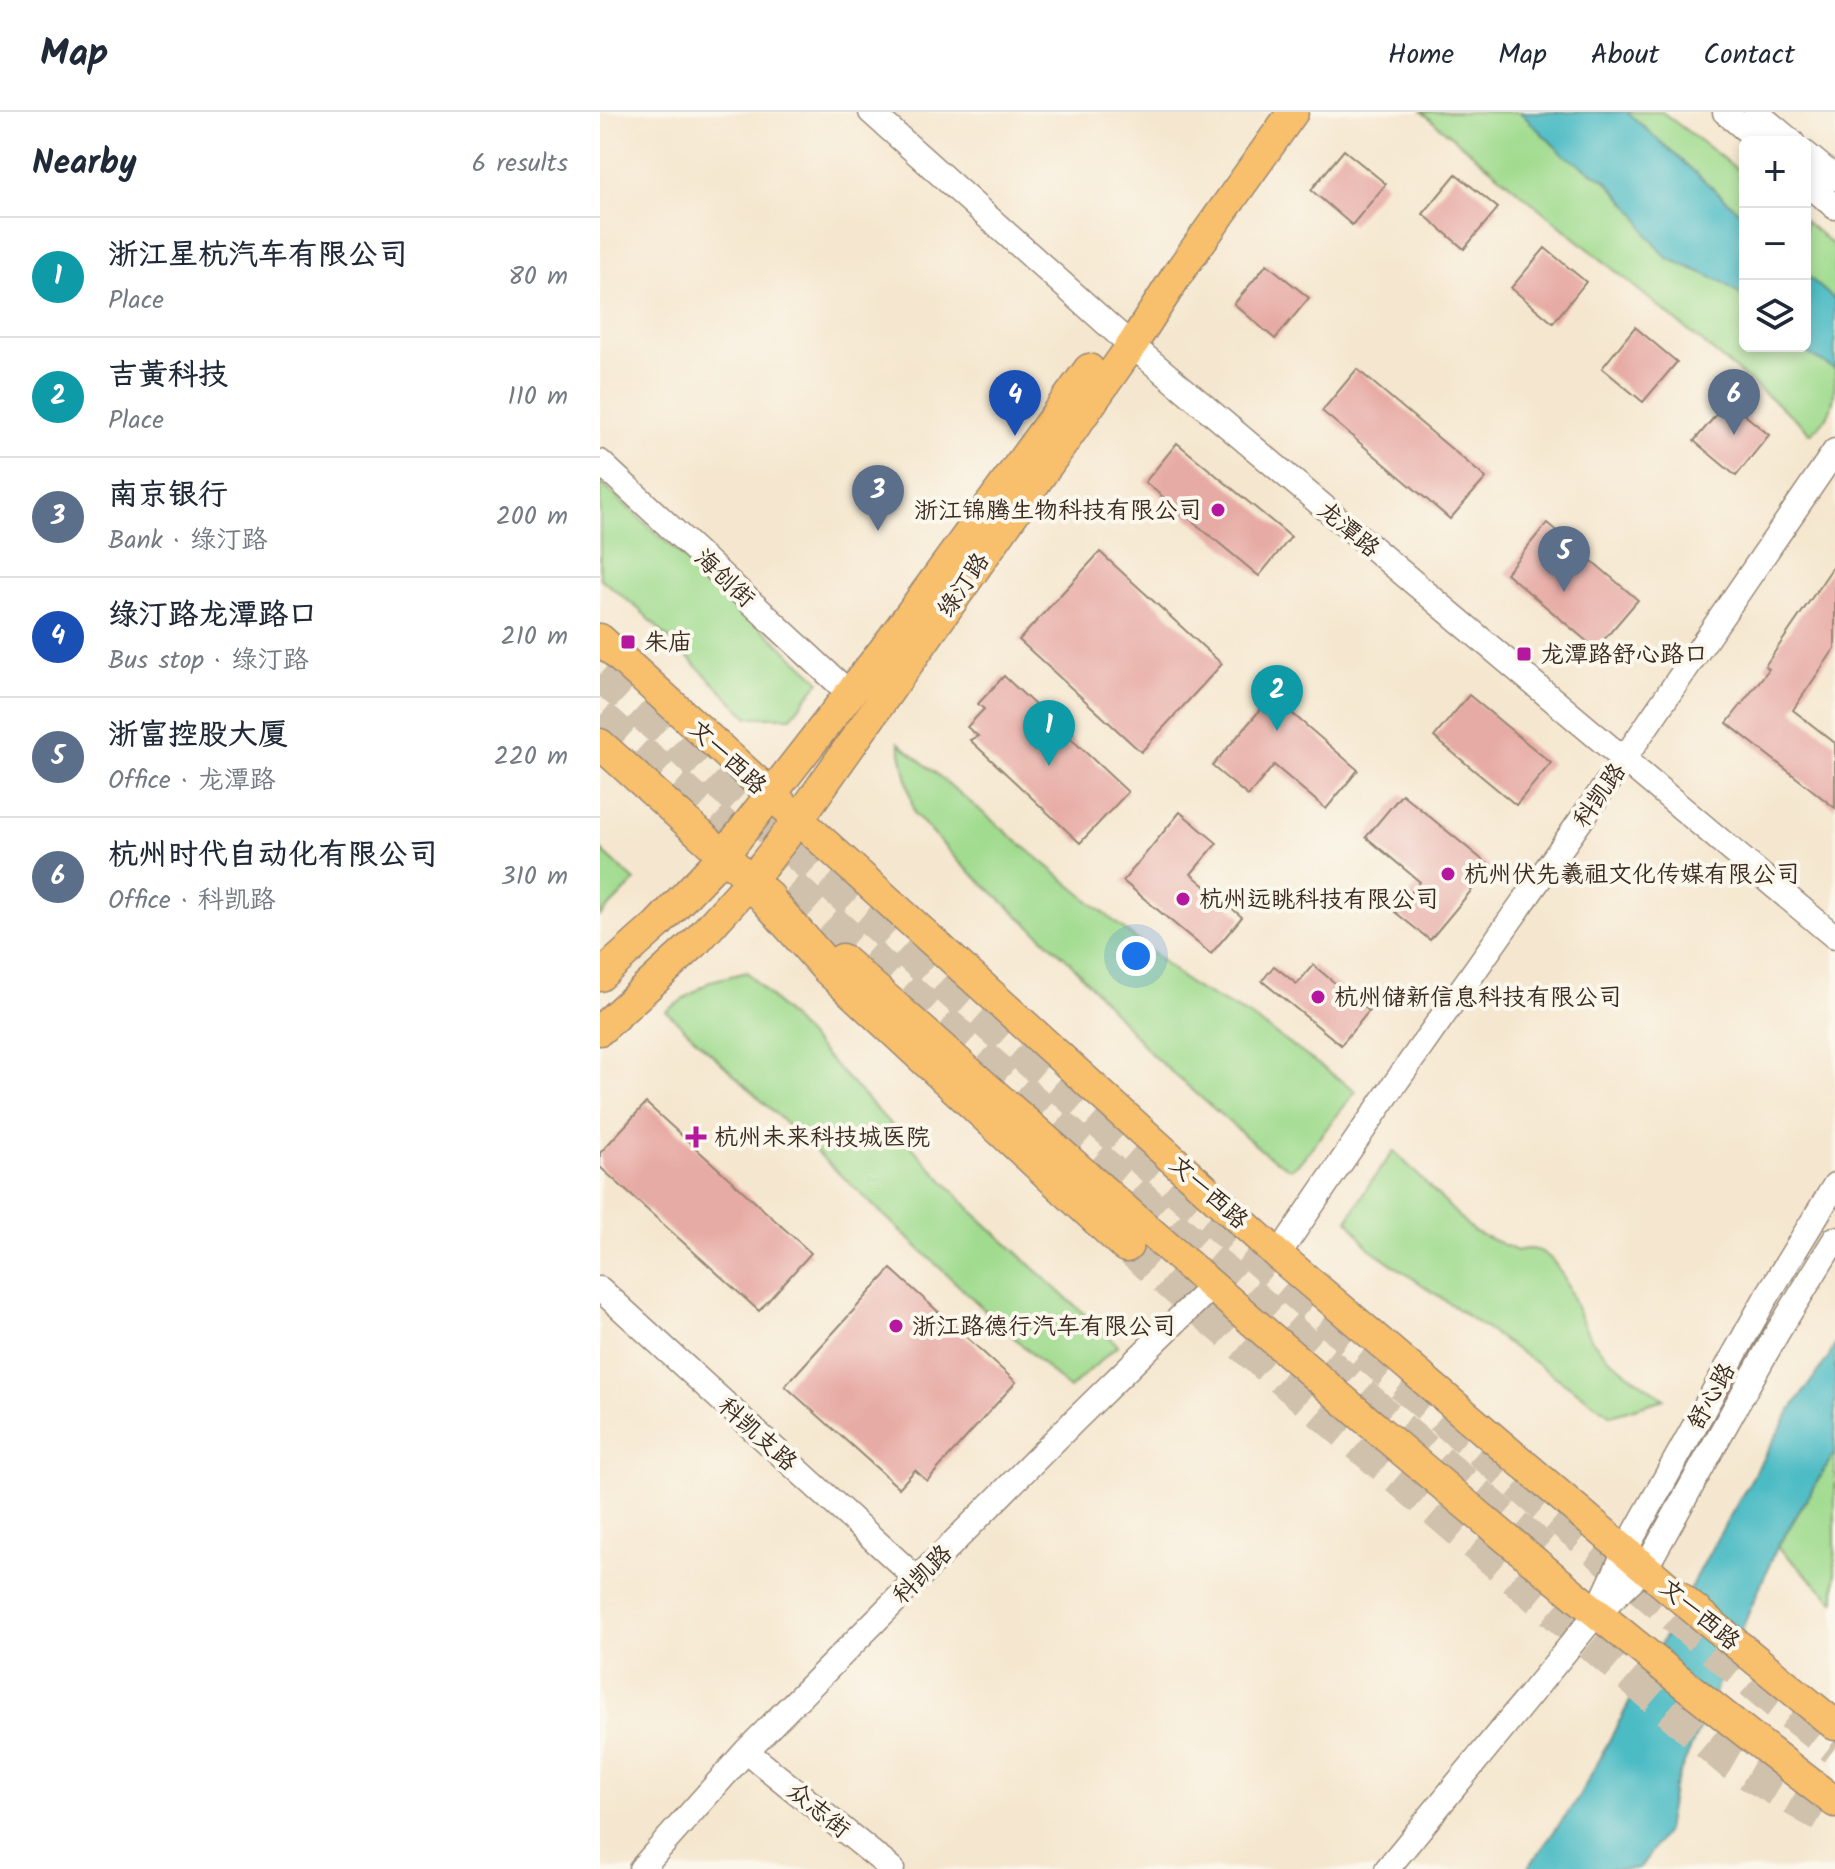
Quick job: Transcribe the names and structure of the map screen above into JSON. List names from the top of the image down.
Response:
{
  "streets": {
    "main road": ["绿汀路", "文一西路"],
    "street": [
      "龙潭路",
      "海创街",
      "科凯路",
      "舒心路",
      "科凯支路",
      "众志街"
    ]
  },
  "crossings": [
    ["龙潭路", "绿汀路"],
    ["龙潭路", "科凯路"],
    ["海创街", "绿汀路"],
    ["绿汀路", "文一西路"],
    ["文一西路", "科凯路"],
    ["文一西路", "舒心路"],
    ["科凯路", "科凯支路"],
    ["科凯路", "众志街"]
  ],
  "places": {
    "other": [
      "浙江锦腾生物科技有限公司",
      "杭州伏先羲祖文化传媒有限公司",
      "杭州远眺科技有限公司",
      "杭州储新信息科技有限公司",
      "浙江路德行汽车有限公司"
    ],
    "transit": ["朱庙", "龙潭路舒心路口"],
    "health": ["杭州未来科技城医院"]
  },
  "page": {
    "header": "Map",
    "nav": [
      "Home",
      "Map",
      "About",
      "Contact"
    ],
    "heading": ["Nearby", "6 results"],
    "map_buttons": ["+", "−"],
    "list": [
      {
        "mark": "1",
        "name": "浙江星杭汽车有限公司",
        "note": "Place",
        "value": "80 m"
      },
      {
        "mark": "2",
        "name": "吉黄科技",
        "note": "Place",
        "value": "110 m"
      },
      {
        "mark": "3",
        "name": "南京银行",
        "note": "Bank · 绿汀路",
        "value": "200 m"
      },
      {
        "mark": "4",
        "name": "绿汀路龙潭路口",
        "note": "Bus stop · 绿汀路",
        "value": "210 m"
      },
      {
        "mark": "5",
        "name": "浙富控股大厦",
        "note": "Office · 龙潭路",
        "value": "220 m"
      },
      {
        "mark": "6",
        "name": "杭州时代自动化有限公司",
        "note": "Office · 科凯路",
        "value": "310 m"
      }
    ],
    "pins": [
      "6",
      "4",
      "3",
      "5",
      "2",
      "1"
    ]
  }
}
